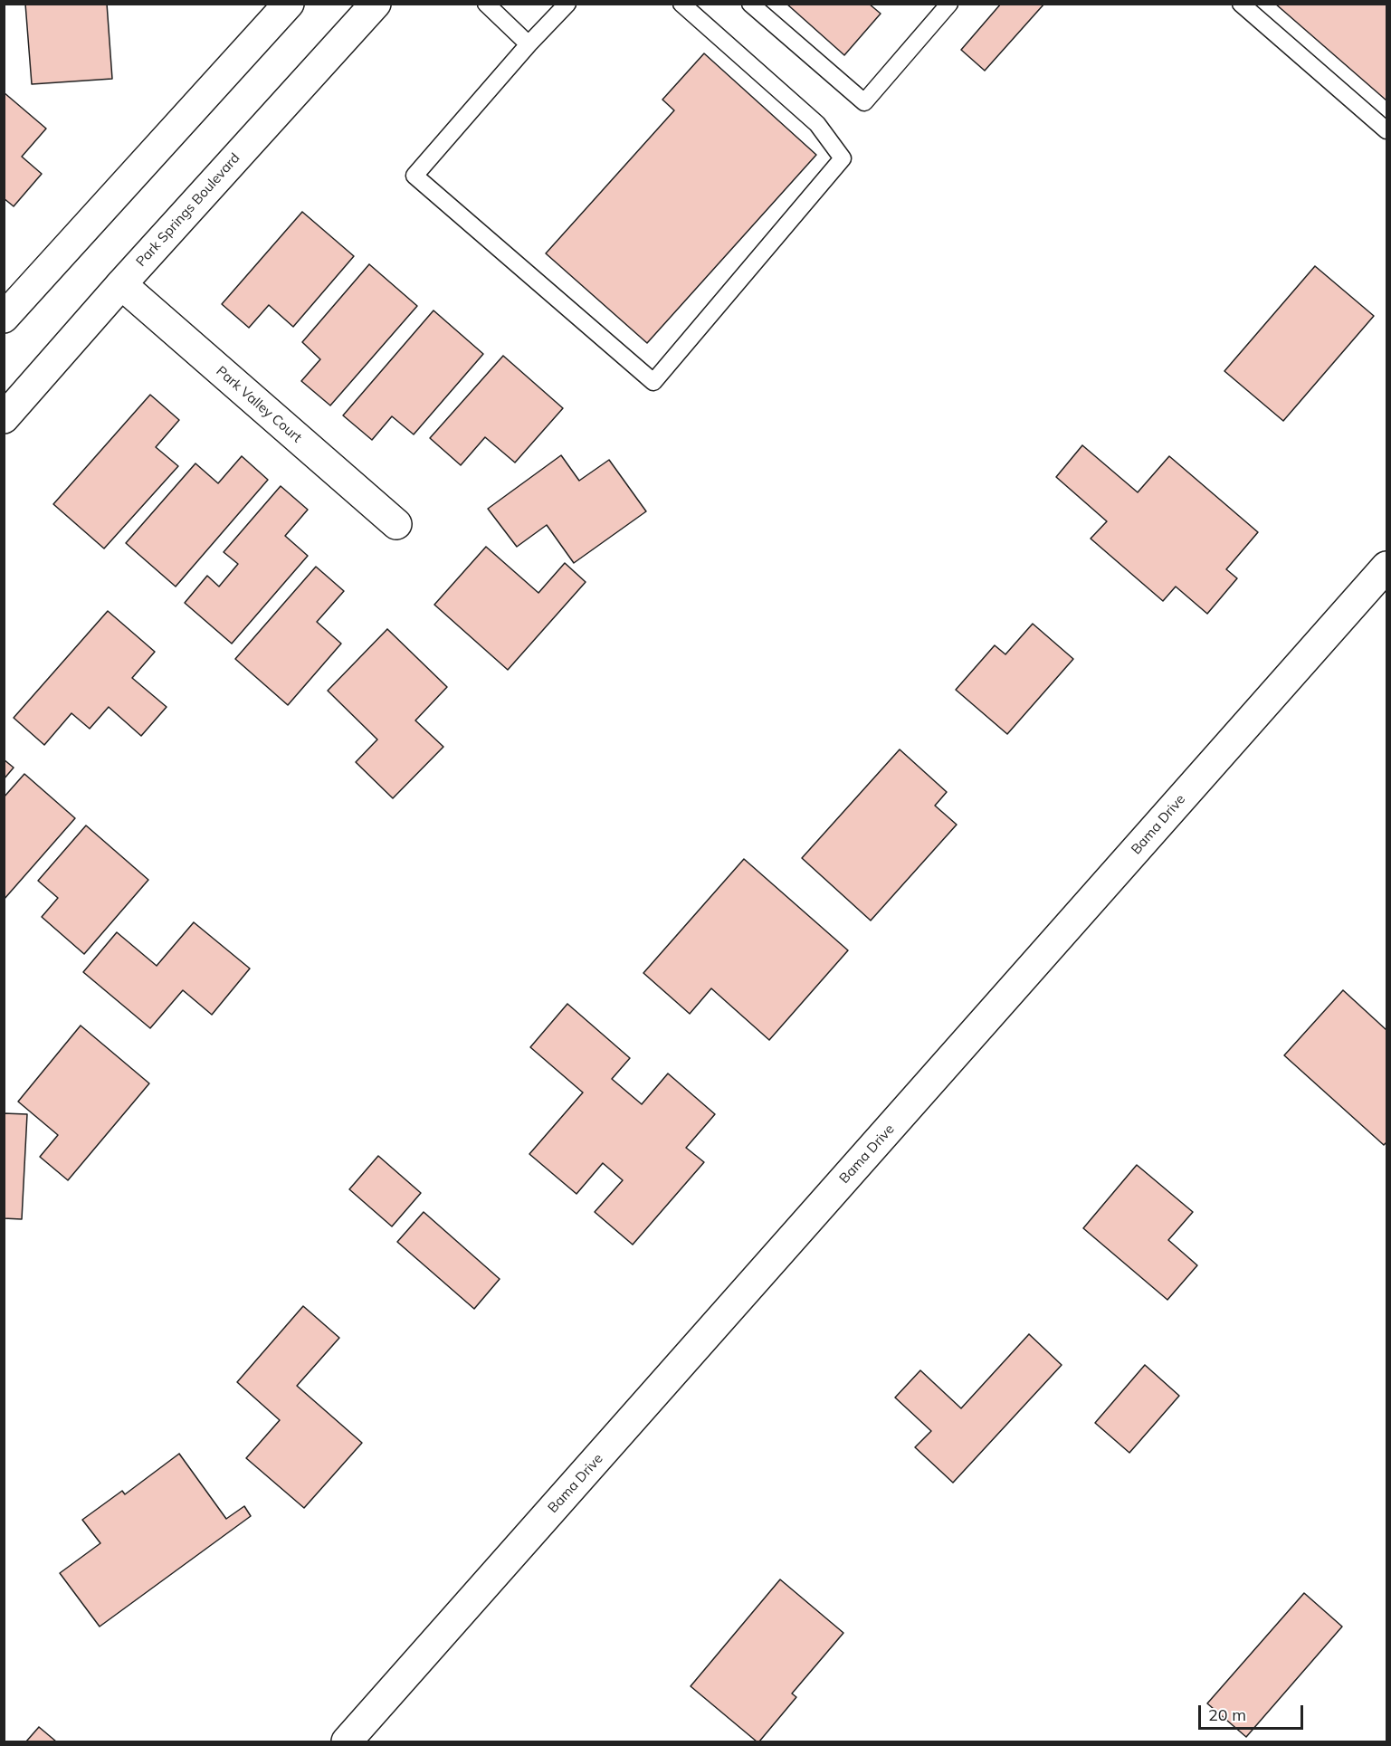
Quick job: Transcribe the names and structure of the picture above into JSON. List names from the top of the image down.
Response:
{
  "streets": {
    "street": ["Park Springs Boulevard", "Park Valley Court", "Bama Drive"]
  },
  "crossings": [
    ["Park Springs Boulevard", "Park Valley Court"]
  ],
  "scale_bar": "20 m"
}
